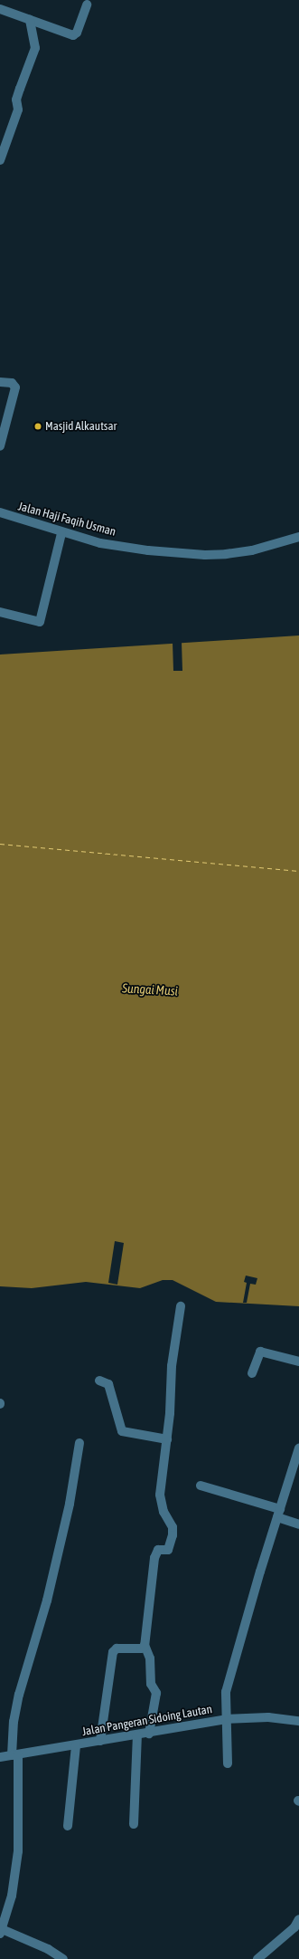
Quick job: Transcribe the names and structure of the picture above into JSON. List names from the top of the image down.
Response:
{
  "streets": {
    "street": ["Jalan Haji Faqih Usman", "Jalan Pangeran Sidoing Lautan"]
  },
  "water": ["Sungai Musi"],
  "places": ["Masjid Alkautsar"]
}
